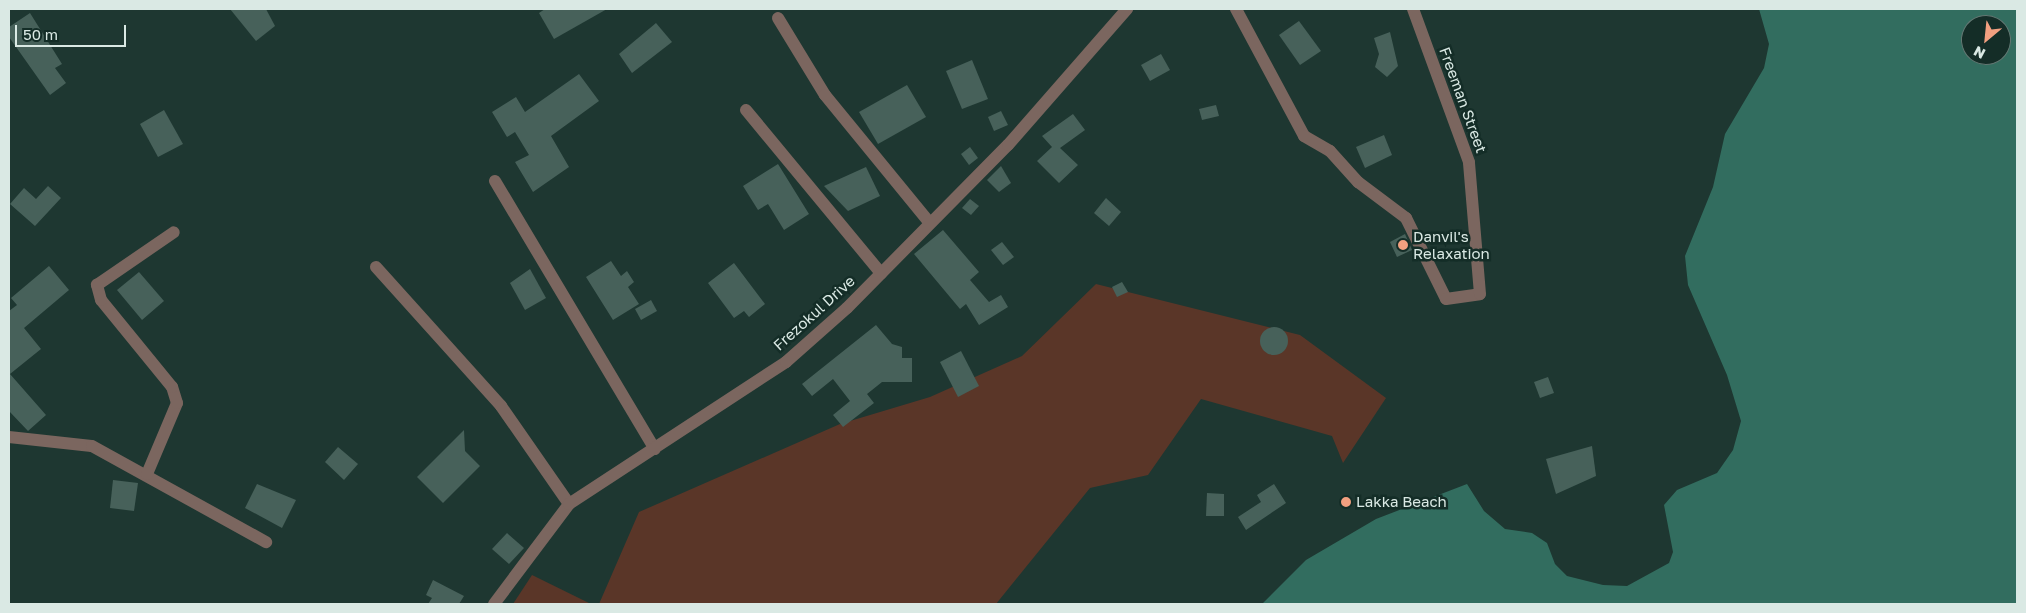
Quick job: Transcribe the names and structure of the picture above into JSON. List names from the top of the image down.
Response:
{
  "streets": {
    "street": ["Freeman Street", "Frezokul Drive"]
  },
  "places": ["Danvil's Relaxation", "Lakka Beach"],
  "scale_bar": "50 m",
  "north": "bottom left"
}
